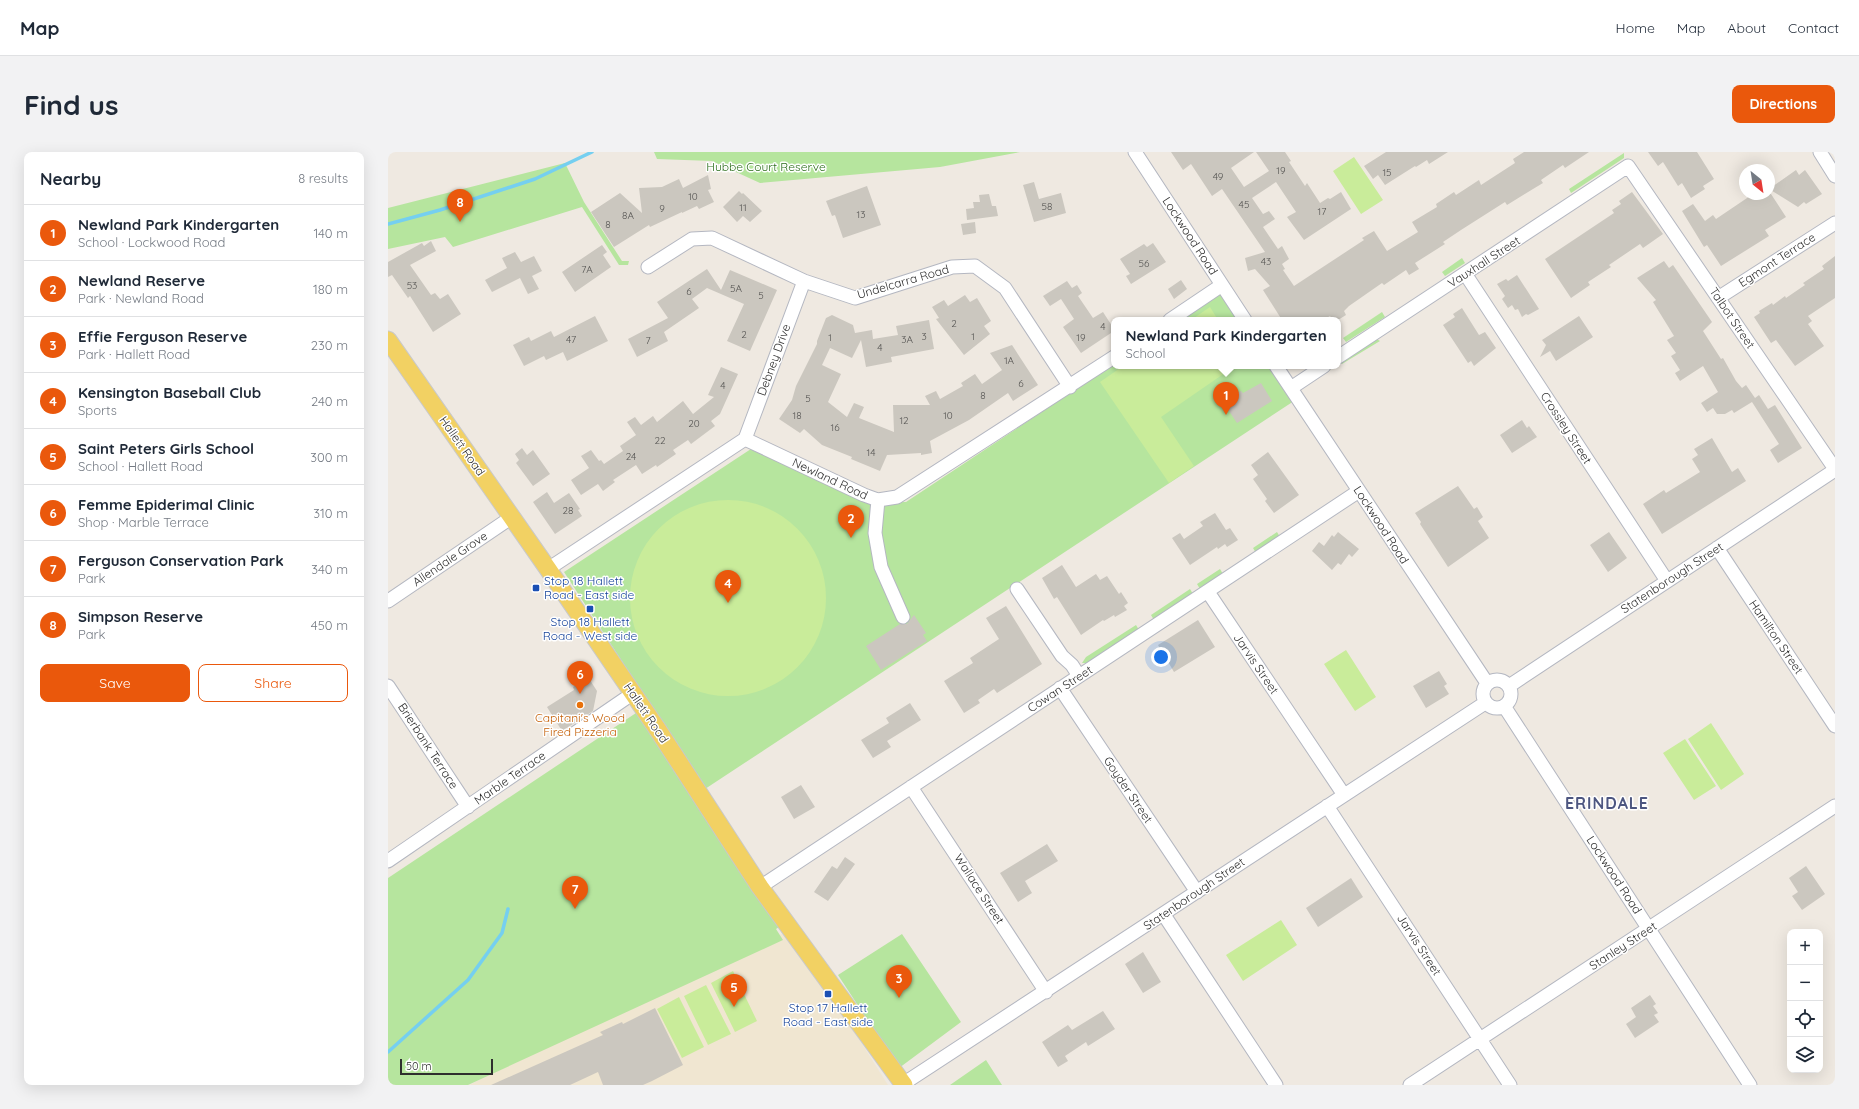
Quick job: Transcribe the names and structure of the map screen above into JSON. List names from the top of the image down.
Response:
{
  "streets": {
    "main road": ["Hallett Road"],
    "street": [
      "Lockwood Road",
      "Egmont Terrace",
      "Vauxhall Street",
      "Undelcarra Road",
      "Talbot Street",
      "Debney Drive",
      "Crossley Street",
      "Newland Road",
      "Allendale Grove",
      "Statenborough Street",
      "Hamilton Street",
      "Jarvis Street",
      "Cowan Street",
      "Brierbank Terrace",
      "Marble Terrace",
      "Goyder Street",
      "Wallace Street",
      "Stanley Street"
    ]
  },
  "crossings": [
    ["Lockwood Road", "Statenborough Street"],
    ["Lockwood Road", "Cowan Street"],
    ["Lockwood Road", "Stanley Street"],
    ["Egmont Terrace", "Talbot Street"],
    ["Vauxhall Street", "Talbot Street"],
    ["Vauxhall Street", "Crossley Street"],
    ["Undelcarra Road", "Debney Drive"],
    ["Undelcarra Road", "Newland Road"],
    ["Talbot Street", "Statenborough Street"],
    ["Debney Drive", "Newland Road"],
    ["Crossley Street", "Statenborough Street"],
    ["Hallett Road", "Allendale Grove"],
    ["Hallett Road", "Statenborough Street"],
    ["Hallett Road", "Cowan Street"],
    ["Hallett Road", "Marble Terrace"],
    ["Statenborough Street", "Hamilton Street"],
    ["Statenborough Street", "Jarvis Street"],
    ["Statenborough Street", "Goyder Street"],
    ["Statenborough Street", "Wallace Street"],
    ["Jarvis Street", "Cowan Street"],
    ["Jarvis Street", "Stanley Street"],
    ["Cowan Street", "Goyder Street"],
    ["Cowan Street", "Wallace Street"],
    ["Brierbank Terrace", "Marble Terrace"]
  ],
  "districts": ["ERINDALE"],
  "parks": ["Hubbe Court Reserve"],
  "places": {
    "transit": ["Stop 18 Hallett Road - East side", "Stop 18 Hallett Road - West side", "Stop 17 Hallett Road - East side"],
    "other": ["Capitani's Wood Fired Pizzeria"]
  },
  "house_numbers": [
    "19",
    "15",
    "49",
    "10",
    "45",
    "58",
    "11",
    "9",
    "17",
    "13",
    "8A",
    "8",
    "43",
    "56",
    "7A",
    "53",
    "5A",
    "6",
    "5",
    "2",
    "4",
    "2",
    "3",
    "1",
    "1",
    "19",
    "47",
    "3A",
    "7",
    "4",
    "1A",
    "6",
    "4",
    "8",
    "5",
    "18",
    "10",
    "12",
    "20",
    "16",
    "22",
    "14",
    "24",
    "28"
  ],
  "scale_bar": "50 m",
  "north": "bottom right",
  "page": {
    "header": "Map",
    "nav": [
      "Home",
      "Map",
      "About",
      "Contact"
    ],
    "buttons": [
      "Directions",
      ["Save", "Share"]
    ],
    "title": "Find us",
    "heading": ["Nearby", "8 results"],
    "pins": [
      "8",
      "1",
      "2",
      "4",
      "6",
      "7",
      "3",
      "5"
    ],
    "list": [
      {
        "mark": "1",
        "name": "Newland Park Kindergarten",
        "note": "School · Lockwood Road",
        "value": "140 m"
      },
      {
        "mark": "2",
        "name": "Newland Reserve",
        "note": "Park · Newland Road",
        "value": "180 m"
      },
      {
        "mark": "3",
        "name": "Effie Ferguson Reserve",
        "note": "Park · Hallett Road",
        "value": "230 m"
      },
      {
        "mark": "4",
        "name": "Kensington Baseball Club",
        "note": "Sports",
        "value": "240 m"
      },
      {
        "mark": "5",
        "name": "Saint Peters Girls School",
        "note": "School · Hallett Road",
        "value": "300 m"
      },
      {
        "mark": "6",
        "name": "Femme Epiderimal Clinic",
        "note": "Shop · Marble Terrace",
        "value": "310 m"
      },
      {
        "mark": "7",
        "name": "Ferguson Conservation Park",
        "note": "Park",
        "value": "340 m"
      },
      {
        "mark": "8",
        "name": "Simpson Reserve",
        "note": "Park",
        "value": "450 m"
      }
    ],
    "popup": ["Newland Park Kindergarten", "School"],
    "map_buttons": ["+", "−"],
    "scale": "50 m"
  }
}
